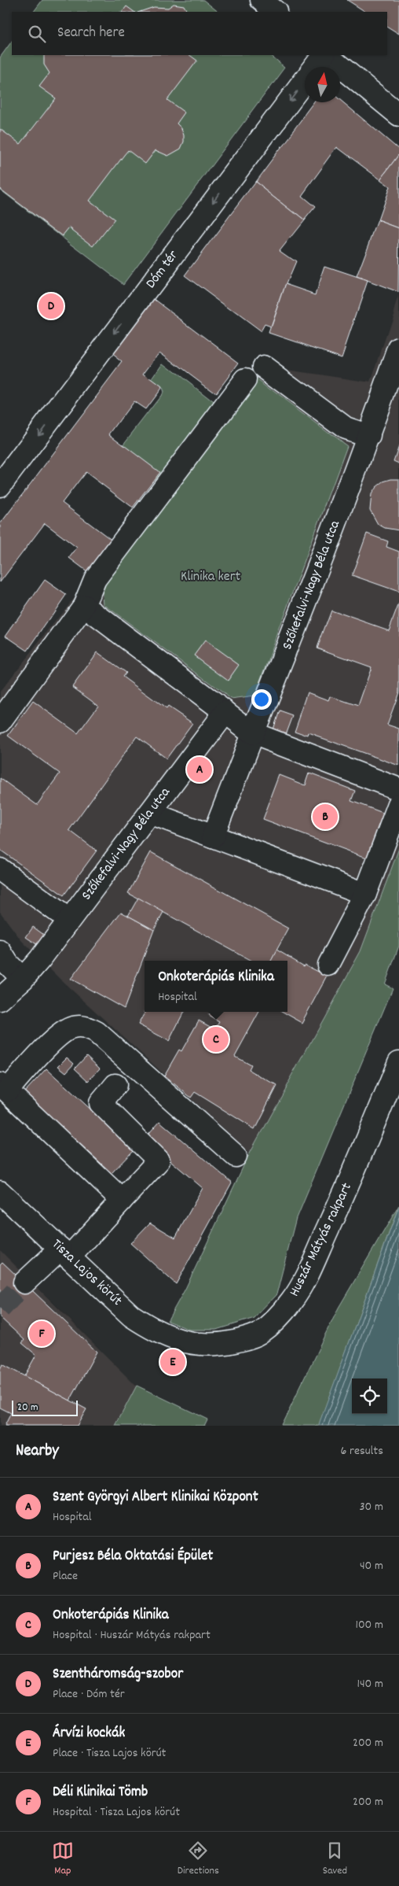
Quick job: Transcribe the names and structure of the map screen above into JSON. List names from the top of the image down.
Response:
{
  "streets": {
    "street": [
      "Dóm tér",
      "Szőkefalvi-Nagy Béla utca",
      "Huszár Mátyás rakpart",
      "Tisza Lajos körút"
    ]
  },
  "crossings": [
    ["Huszár Mátyás rakpart", "Tisza Lajos körút"]
  ],
  "parks": ["Klinika kert"],
  "scale_bar": "20 m",
  "north": "top",
  "page": {
    "search": "Search here",
    "pins": [
      "D",
      "A",
      "B",
      "C",
      "F",
      "E"
    ],
    "popup": ["Onkoterápiás Klinika", "Hospital"],
    "scale": "20 m",
    "heading": ["Nearby", "6 results"],
    "list": [
      {
        "mark": "A",
        "name": "Szent Györgyi Albert Klinikai Központ",
        "note": "Hospital",
        "value": "30 m"
      },
      {
        "mark": "B",
        "name": "Purjesz Béla Oktatási Épület",
        "note": "Place",
        "value": "40 m"
      },
      {
        "mark": "C",
        "name": "Onkoterápiás Klinika",
        "note": "Hospital · Huszár Mátyás rakpart",
        "value": "100 m"
      },
      {
        "mark": "D",
        "name": "Szentháromság-szobor",
        "note": "Place · Dóm tér",
        "value": "140 m"
      },
      {
        "mark": "E",
        "name": "Árvízi kockák",
        "note": "Place · Tisza Lajos körút",
        "value": "200 m"
      },
      {
        "mark": "F",
        "name": "Déli Klinikai Tömb",
        "note": "Hospital · Tisza Lajos körút",
        "value": "200 m"
      }
    ],
    "nav": ["Map", "Directions", "Saved"]
  }
}
